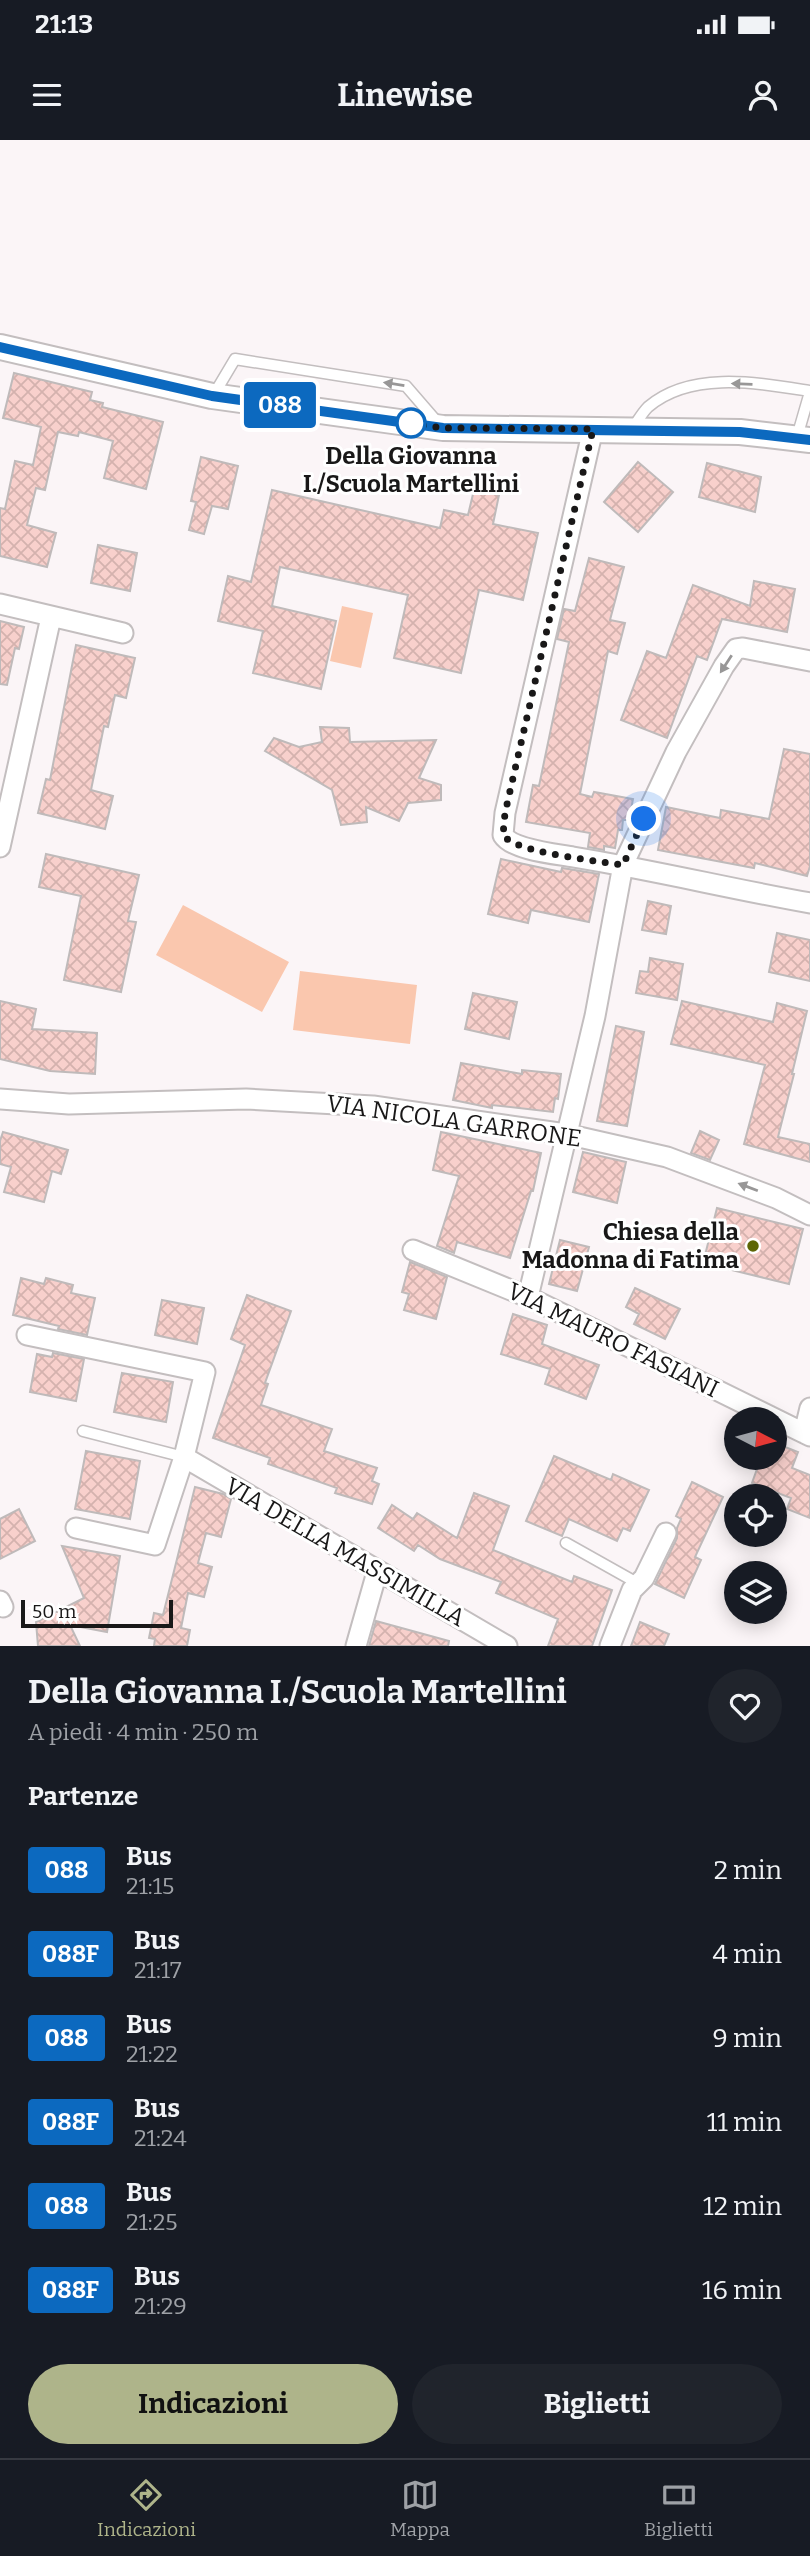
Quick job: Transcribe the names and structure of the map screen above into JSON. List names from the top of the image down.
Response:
{
  "streets": {
    "street": ["VIA NICOLA GARRONE", "VIA MAURO FASIANI", "VIA DELLA MASSIMILLA"]
  },
  "places": ["Della Giovanna I./Scuola Martellini", "Chiesa della Madonna di Fatima"],
  "lines": ["bus line 088"],
  "scale_bar": "50 m",
  "north": "right",
  "page": {
    "status": "21:13",
    "header": "Linewise",
    "on_map": "088",
    "scale": "50 m",
    "heading": [
      ["Della Giovanna I./Scuola Martellini", "A piedi · 4 min · 250 m"],
      "Partenze"
    ],
    "list": [
      {
        "mark": "088",
        "name": "Bus",
        "note": "21:15",
        "value": "2 min"
      },
      {
        "mark": "088F",
        "name": "Bus",
        "note": "21:17",
        "value": "4 min"
      },
      {
        "mark": "088",
        "name": "Bus",
        "note": "21:22",
        "value": "9 min"
      },
      {
        "mark": "088F",
        "name": "Bus",
        "note": "21:24",
        "value": "11 min"
      },
      {
        "mark": "088",
        "name": "Bus",
        "note": "21:25",
        "value": "12 min"
      },
      {
        "mark": "088F",
        "name": "Bus",
        "note": "21:29",
        "value": "16 min"
      }
    ],
    "buttons": ["Indicazioni", "Biglietti"],
    "tabs": ["Indicazioni", "Mappa", "Biglietti"]
  }
}
